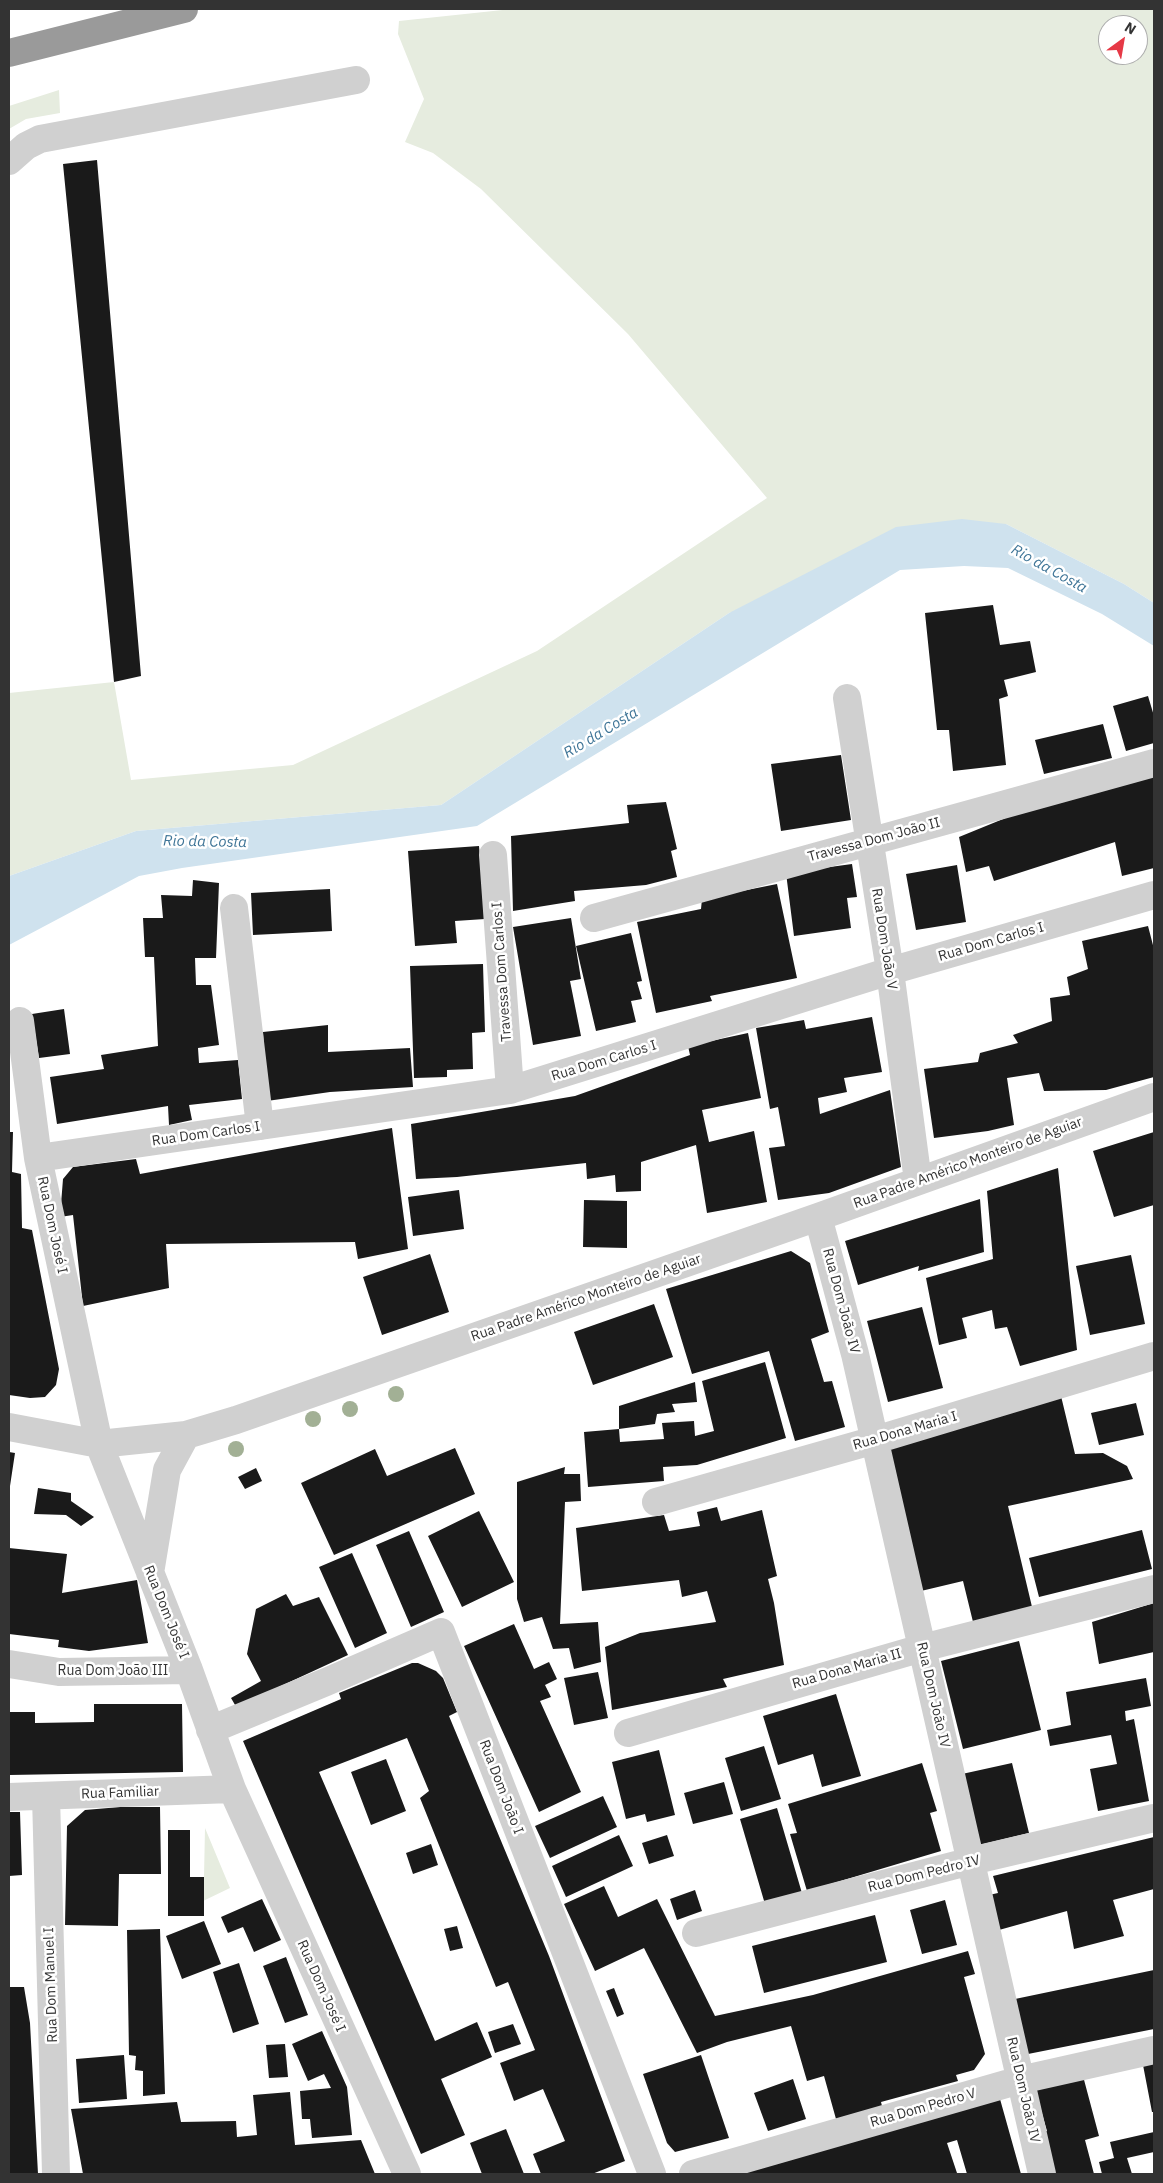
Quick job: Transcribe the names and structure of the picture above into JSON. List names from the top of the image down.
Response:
{
  "streets": {
    "street": [
      "Travessa Dom João II",
      "Rua Dom João V",
      "Rua Dom Carlos I",
      "Travessa Dom Carlos I",
      "Rua Padre Américo Monteiro de Aguiar",
      "Rua Dom José I",
      "Rua Dom João IV",
      "Rua Dona Maria I",
      "Rua Dona Maria II",
      "Rua Dom João III",
      "Rua Dom João I",
      "Rua Familiar",
      "Rua Dom Pedro IV",
      "Rua Dom Manuel I",
      "Rua Dom Pedro V"
    ]
  },
  "crossings": [
    ["Travessa Dom João II", "Rua Dom João V"],
    ["Rua Dom João V", "Rua Dom Carlos I"],
    ["Rua Dom João V", "Rua Padre Américo Monteiro de Aguiar"],
    ["Rua Dom Carlos I", "Travessa Dom Carlos I"],
    ["Rua Dom Carlos I", "Rua Dom José I"],
    ["Rua Padre Américo Monteiro de Aguiar", "Rua Dom José I"],
    ["Rua Padre Américo Monteiro de Aguiar", "Rua Dom João IV"],
    ["Rua Dom José I", "Rua Dom João III"],
    ["Rua Dom José I", "Rua Dom João I"],
    ["Rua Dom José I", "Rua Familiar"],
    ["Rua Dom João IV", "Rua Dona Maria I"],
    ["Rua Dom João IV", "Rua Dona Maria II"],
    ["Rua Dom João IV", "Rua Dom Pedro IV"],
    ["Rua Dom João IV", "Rua Dom Pedro V"],
    ["Rua Familiar", "Rua Dom Manuel I"]
  ],
  "water": ["Rio da Costa"],
  "north": "top right"
}
